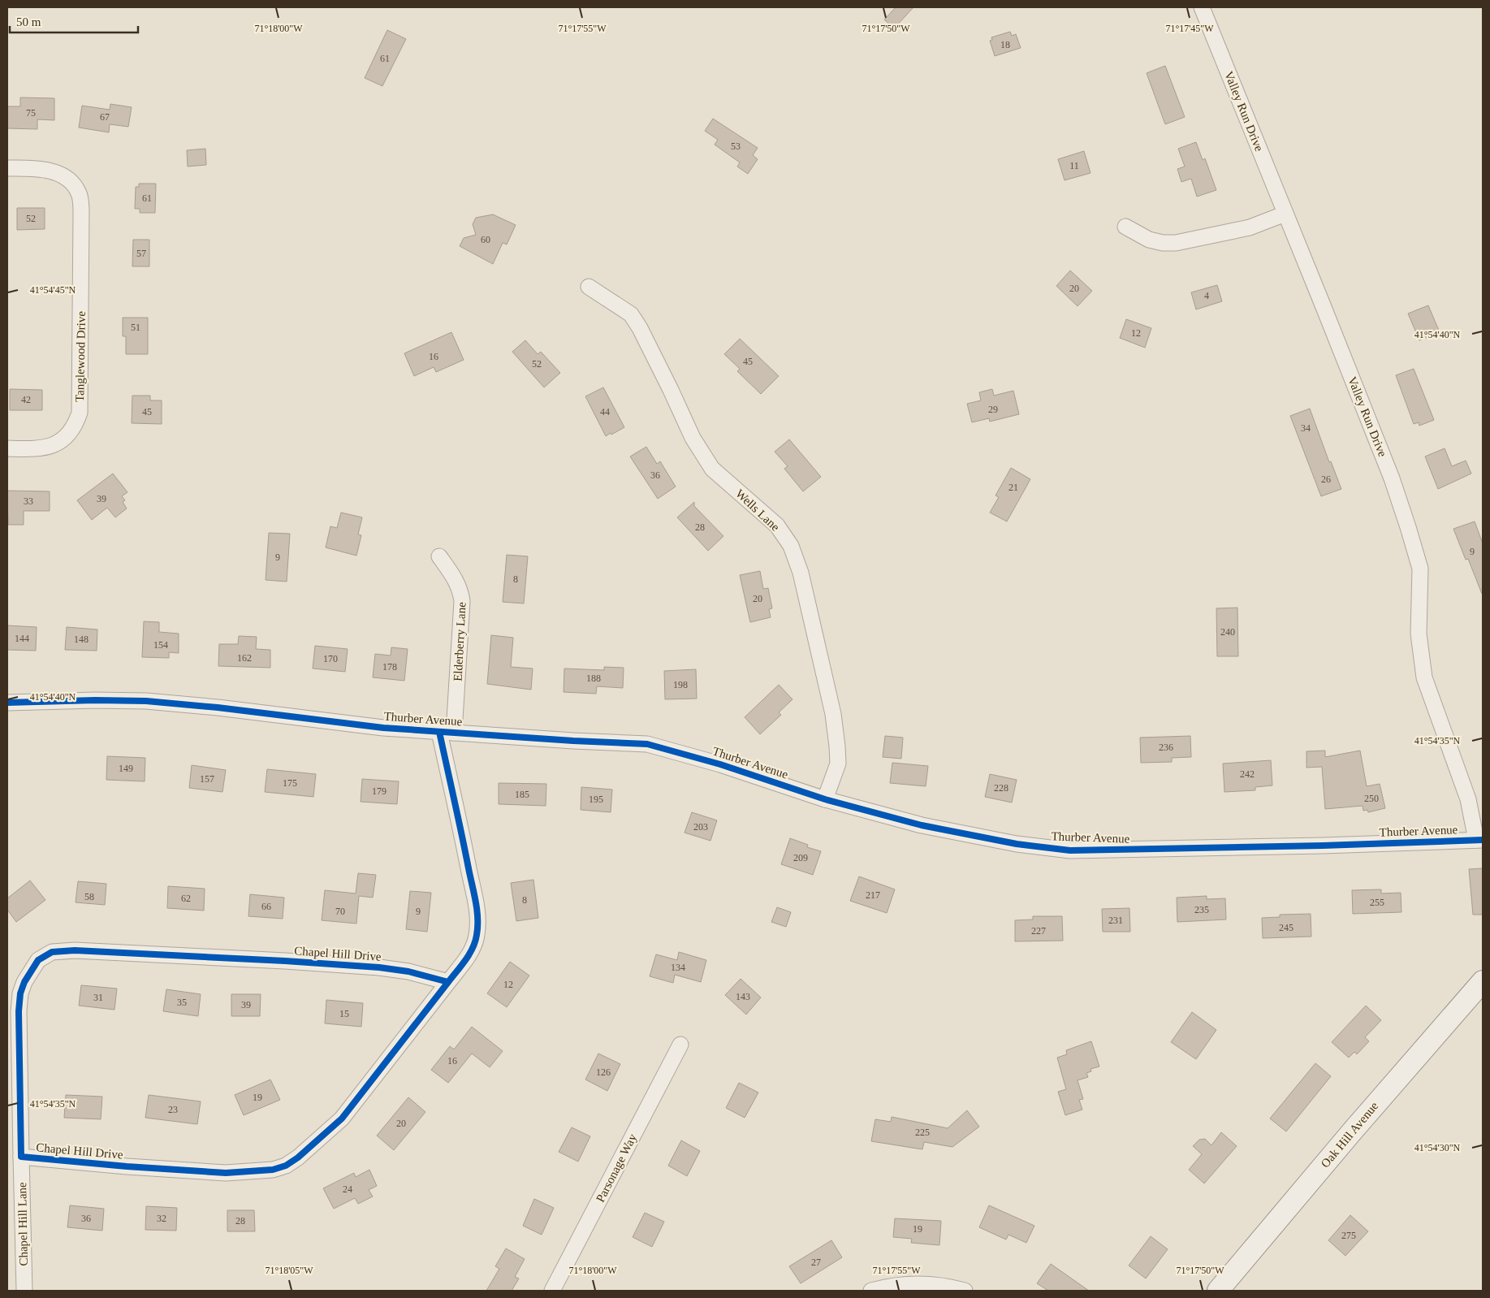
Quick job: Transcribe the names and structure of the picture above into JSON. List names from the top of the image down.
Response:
{
  "streets": {
    "main road": ["Oak Hill Avenue"],
    "street": [
      "Valley Run Drive",
      "Tanglewood Drive",
      "Wells Lane",
      "Elderberry Lane",
      "Thurber Avenue",
      "Chapel Hill Drive",
      "Parsonage Way",
      "Chapel Hill Lane"
    ]
  },
  "crossings": [
    ["Valley Run Drive", "Thurber Avenue"],
    ["Wells Lane", "Thurber Avenue"],
    ["Elderberry Lane", "Thurber Avenue"],
    ["Elderberry Lane", "Chapel Hill Drive"],
    ["Thurber Avenue", "Chapel Hill Drive"],
    ["Chapel Hill Drive", "Chapel Hill Lane"]
  ],
  "house_numbers": [
    "18",
    "61",
    "75",
    "67",
    "53",
    "11",
    "61",
    "52",
    "60",
    "57",
    "20",
    "4",
    "51",
    "12",
    "16",
    "45",
    "52",
    "42",
    "29",
    "45",
    "44",
    "34",
    "36",
    "26",
    "21",
    "39",
    "33",
    "28",
    "9",
    "9",
    "8",
    "20",
    "240",
    "144",
    "148",
    "154",
    "162",
    "170",
    "178",
    "188",
    "198",
    "236",
    "149",
    "242",
    "157",
    "175",
    "228",
    "179",
    "185",
    "250",
    "195",
    "203",
    "209",
    "217",
    "58",
    "62",
    "8",
    "255",
    "66",
    "235",
    "70",
    "9",
    "231",
    "245",
    "227",
    "134",
    "12",
    "143",
    "31",
    "35",
    "39",
    "15",
    "16",
    "126",
    "19",
    "23",
    "20",
    "225",
    "24",
    "36",
    "32",
    "28",
    "19",
    "275",
    "27"
  ],
  "scale_bar": "50 m",
  "coordinates": [
    "71°18'00\"W",
    "71°17'55\"W",
    "71°17'50\"W",
    "71°17'45\"W",
    "41°54'45\"N",
    "41°54'40\"N",
    "41°54'35\"N",
    "41°54'30\"N",
    "71°18'05\"W"
  ]
}
